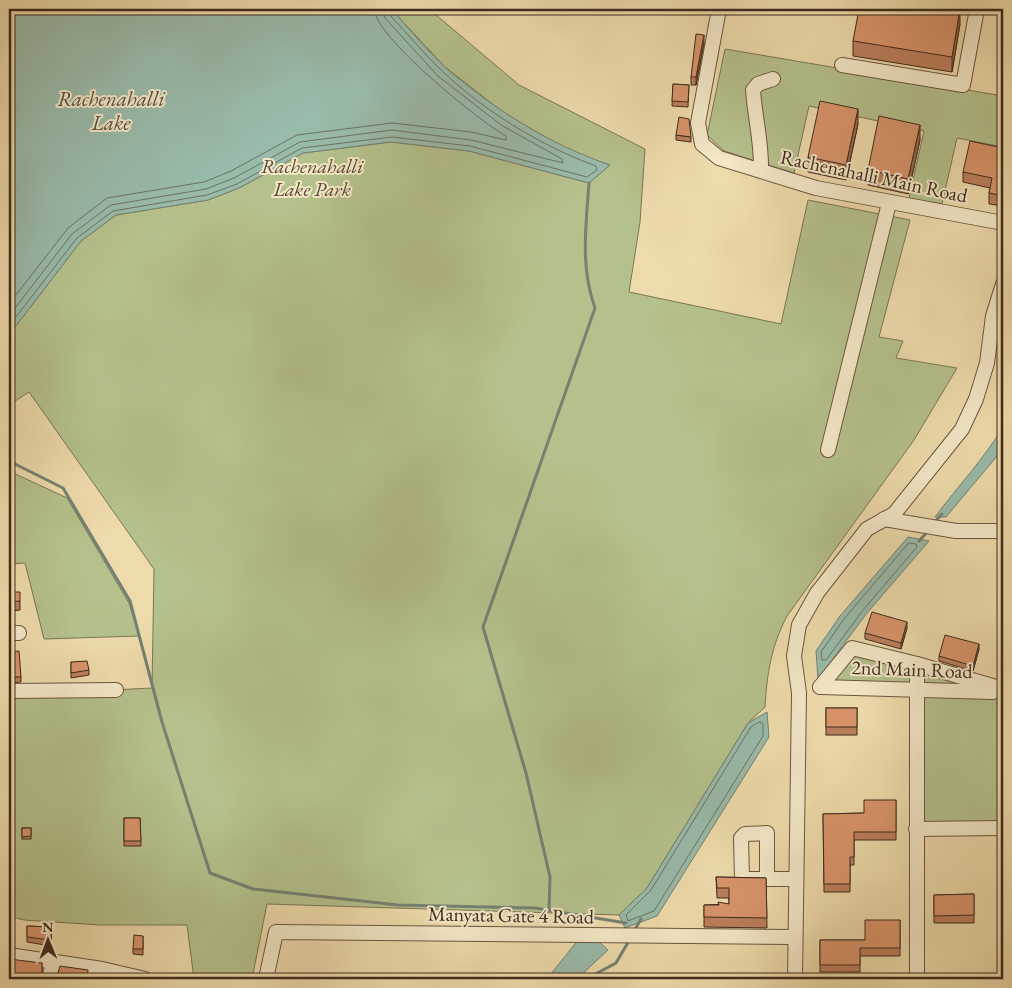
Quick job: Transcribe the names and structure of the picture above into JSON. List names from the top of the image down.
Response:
{
  "streets": {
    "street": ["Rachenahalli Main Road", "2nd Main Road", "Manyata Gate 4 Road"]
  },
  "water": ["Rachenahalli Lake"],
  "parks": ["Rachenahalli Lake Park"],
  "north": "top"
}
